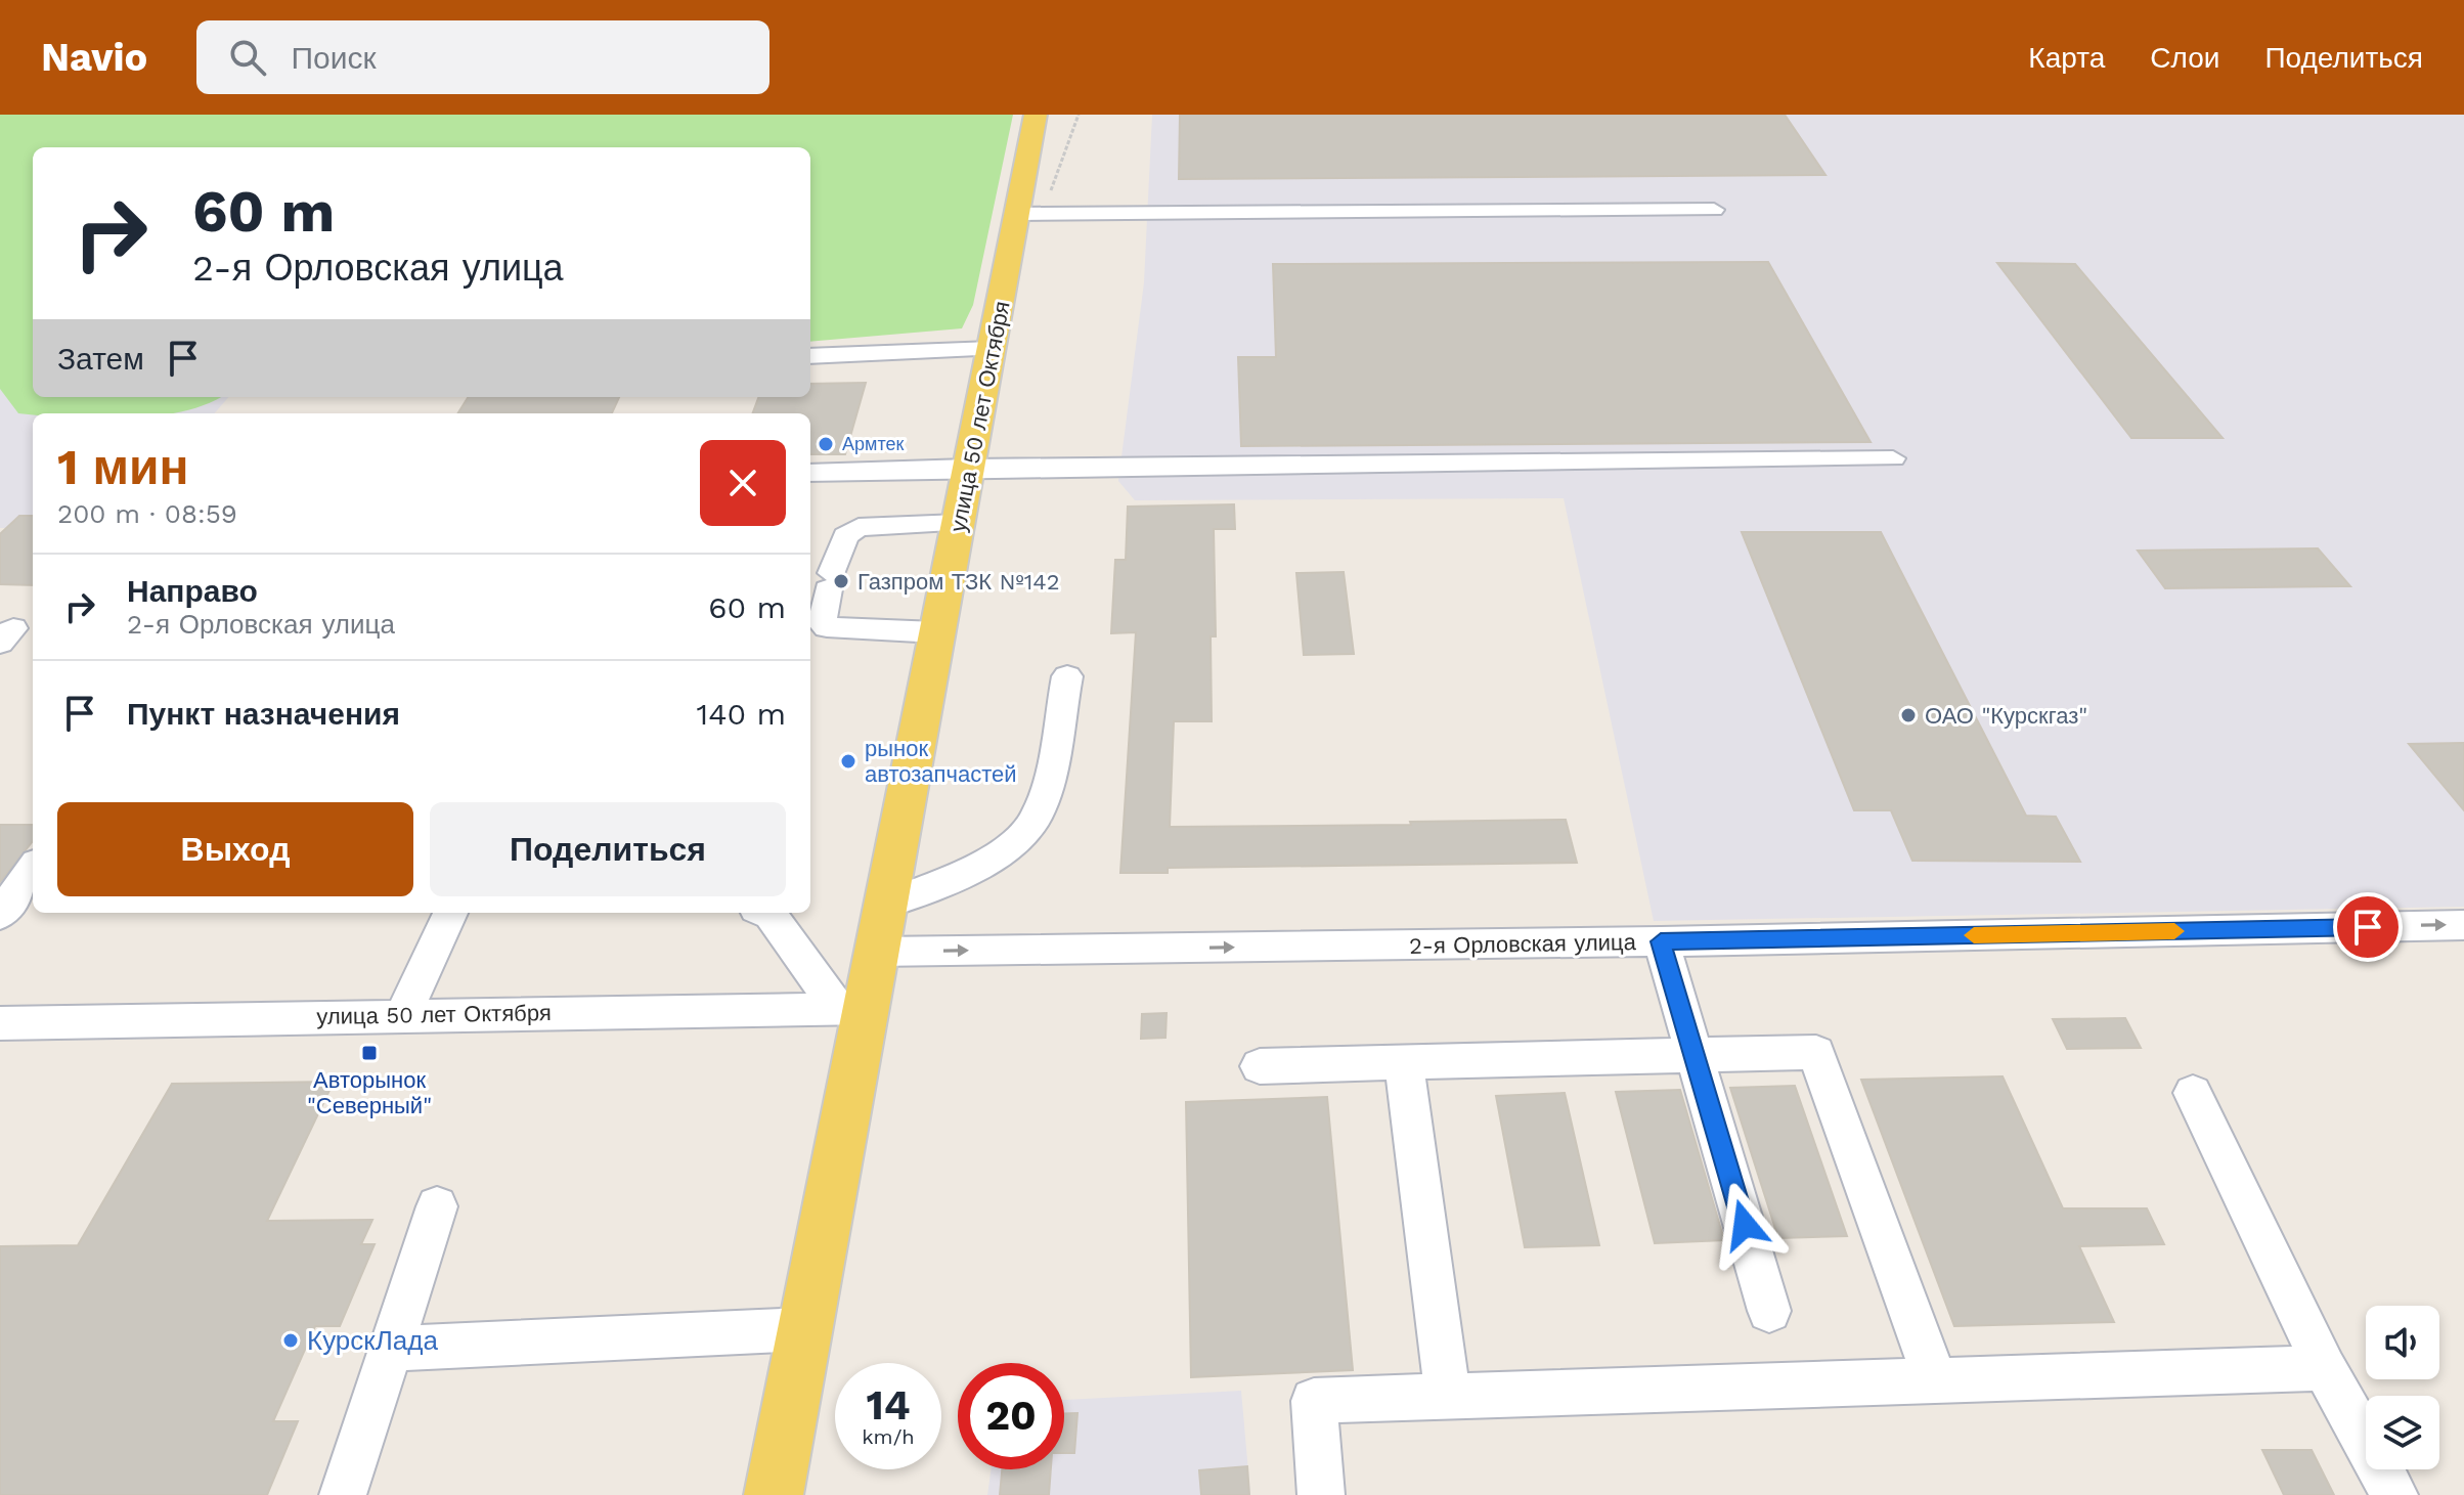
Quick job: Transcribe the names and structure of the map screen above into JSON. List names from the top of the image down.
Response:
{
  "streets": {
    "main road": ["улица 50 лет Октября"],
    "street": ["2-я Орловская улица"]
  },
  "crossings": [
    ["улица 50 лет Октября", "2-я Орловская улица"]
  ],
  "one_way": ["2-я Орловская улица"],
  "places": {
    "other": [
      "Армтек",
      "Газпром ТЗК №142",
      "ОАО \"Курскгаз\"",
      "рынок автозапчастей",
      "КурскЛада"
    ],
    "transit": ["Авторынок \"Северный\""]
  },
  "page": {
    "header": "Navio",
    "search": "Поиск",
    "nav": ["Карта", "Слои", "Поделиться"],
    "turn": ["60 m", "2-я Орловская улица"],
    "then": "Затем",
    "heading": ["1 мин", "200 m · 08:59"],
    "list": [
      {
        "name": "Направо",
        "note": "2-я Орловская улица",
        "value": "60 m"
      },
      {
        "name": "Пункт назначения",
        "value": "140 m"
      }
    ],
    "buttons": ["Выход", "Поделиться"],
    "speed": "14 km/h",
    "limit": "20"
  }
}
